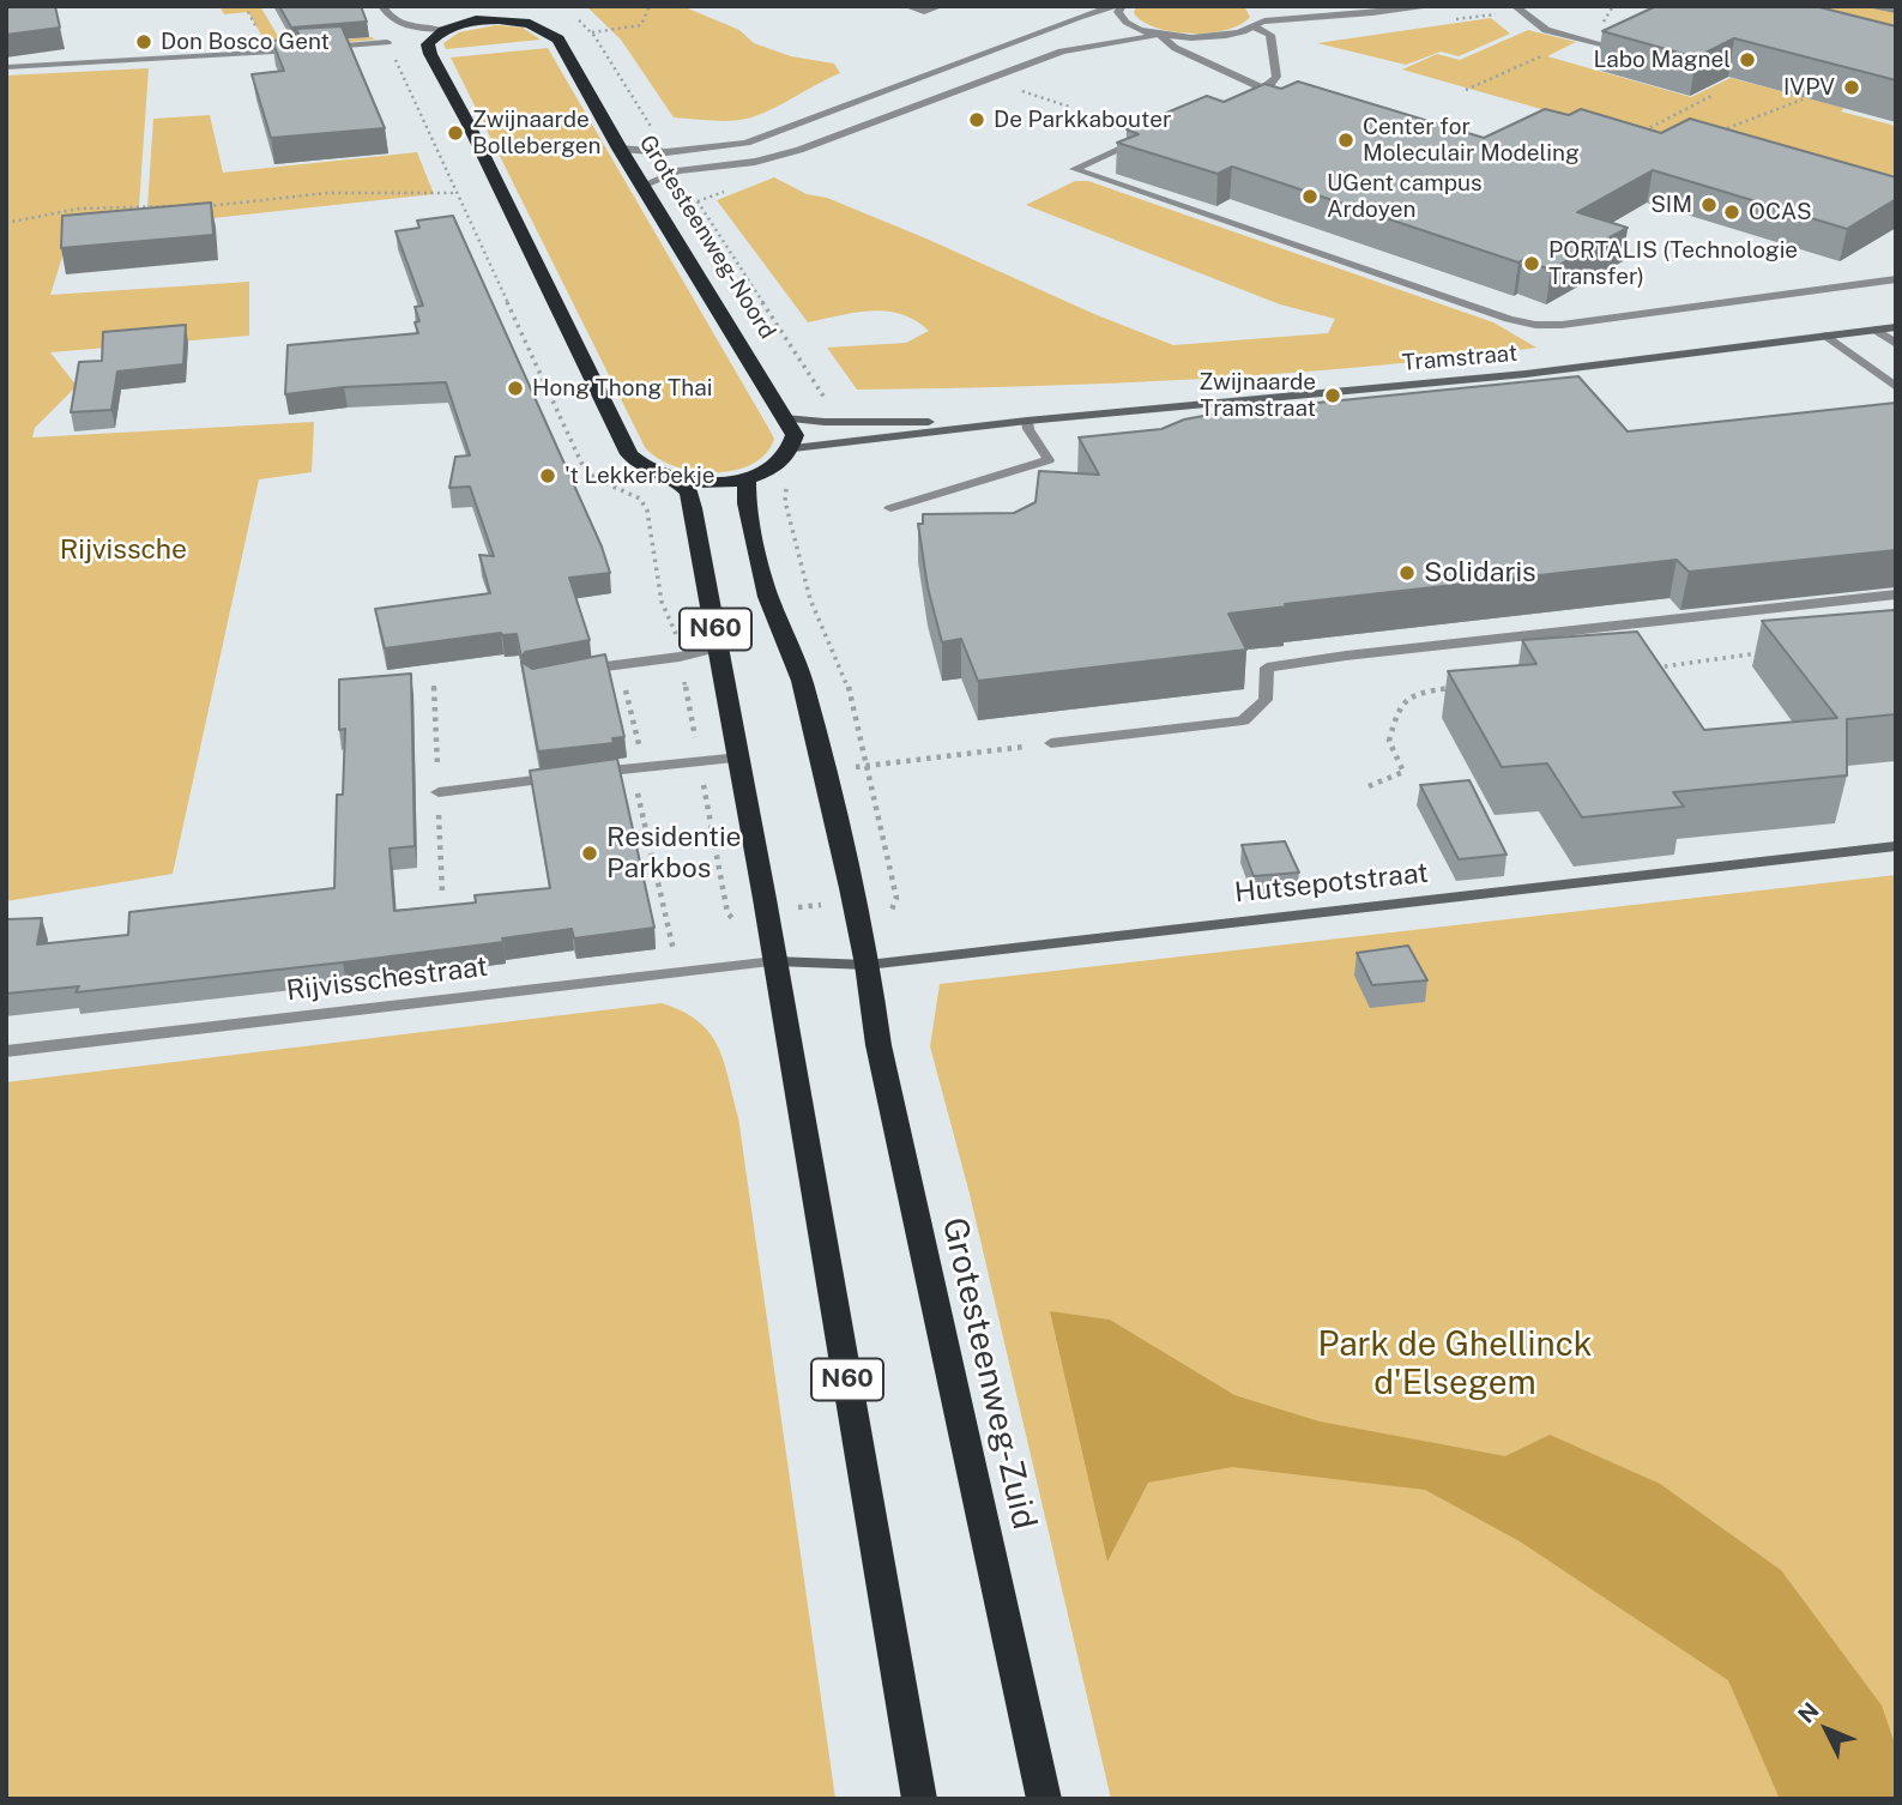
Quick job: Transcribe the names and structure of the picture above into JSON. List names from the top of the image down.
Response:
{
  "streets": {
    "highway": ["Grotesteenweg-Noord", "N60", "Grotesteenweg-Zuid"],
    "main road": ["Tramstraat", "Hutsepotstraat"],
    "street": ["Rijvisschestraat"]
  },
  "crossings": [
    ["Grotesteenweg-Noord", "Tramstraat"],
    ["N60", "Hutsepotstraat"],
    ["N60", "Rijvisschestraat"],
    ["N60", "Grotesteenweg-Zuid"],
    ["Hutsepotstraat", "Rijvisschestraat"],
    ["Hutsepotstraat", "Grotesteenweg-Zuid"]
  ],
  "parks": ["Rijvissche", "Park de Ghellinck d'Elsegem"],
  "places": [
    "Don Bosco Gent",
    "Labo Magnel",
    "IVPV",
    "De Parkkabouter",
    "Zwijnaarde Bollebergen",
    "Center for Moleculair Modeling",
    "UGent campus Ardoyen",
    "SIM",
    "OCAS",
    "PORTALIS (Technologie Transfer)",
    "Hong Thong Thai",
    "Zwijnaarde Tramstraat",
    "'t Lekkerbekje",
    "Solidaris",
    "Residentie Parkbos"
  ],
  "north": "top left"
}
